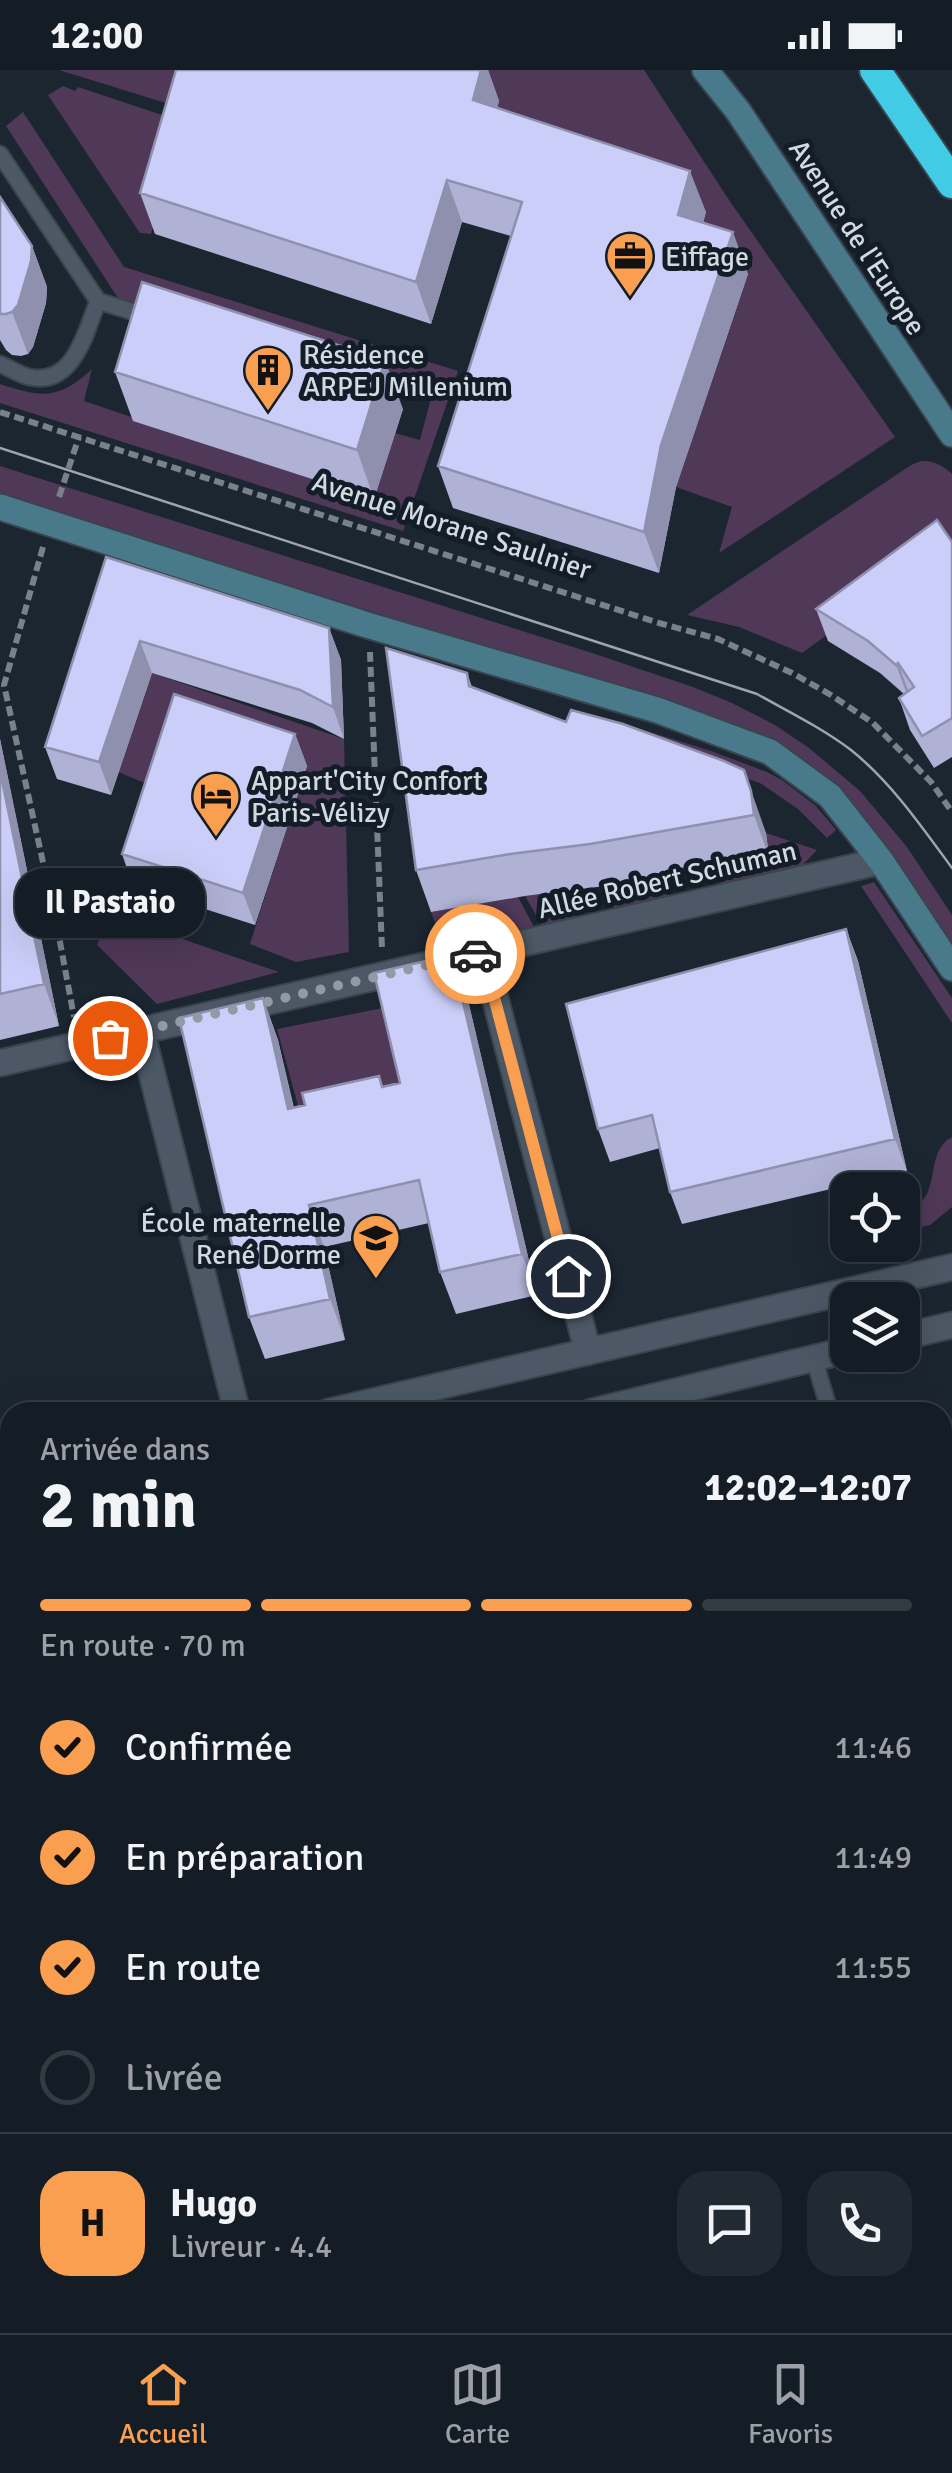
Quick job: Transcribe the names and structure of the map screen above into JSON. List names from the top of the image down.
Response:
{
  "streets": {
    "main road": ["Avenue de l'Europe"],
    "street": ["Allée Robert Schuman"],
    "path": ["Avenue Morane Saulnier"]
  },
  "places": {
    "office": ["Eiffage"],
    "building": ["Résidence ARPEJ Millenium"],
    "hotel": ["Appart'City Confort Paris-Vélizy"],
    "other": ["Il Pastaio"],
    "school or university": ["École maternelle René Dorme"]
  },
  "page": {
    "status": "12:00",
    "bubble": "Il Pastaio",
    "heading": ["2 min", "Arrivée dans", "12:02–12:07"],
    "panel": ["Hugo", "Livreur · 4.4"],
    "bar": "En route · 70 m",
    "list": [
      ["Confirmée", "11:46"],
      ["En préparation", "11:49"],
      ["En route", "11:55"],
      "Livrée"
    ],
    "round": "H",
    "tabs": ["Accueil", "Carte", "Favoris"]
  }
}
